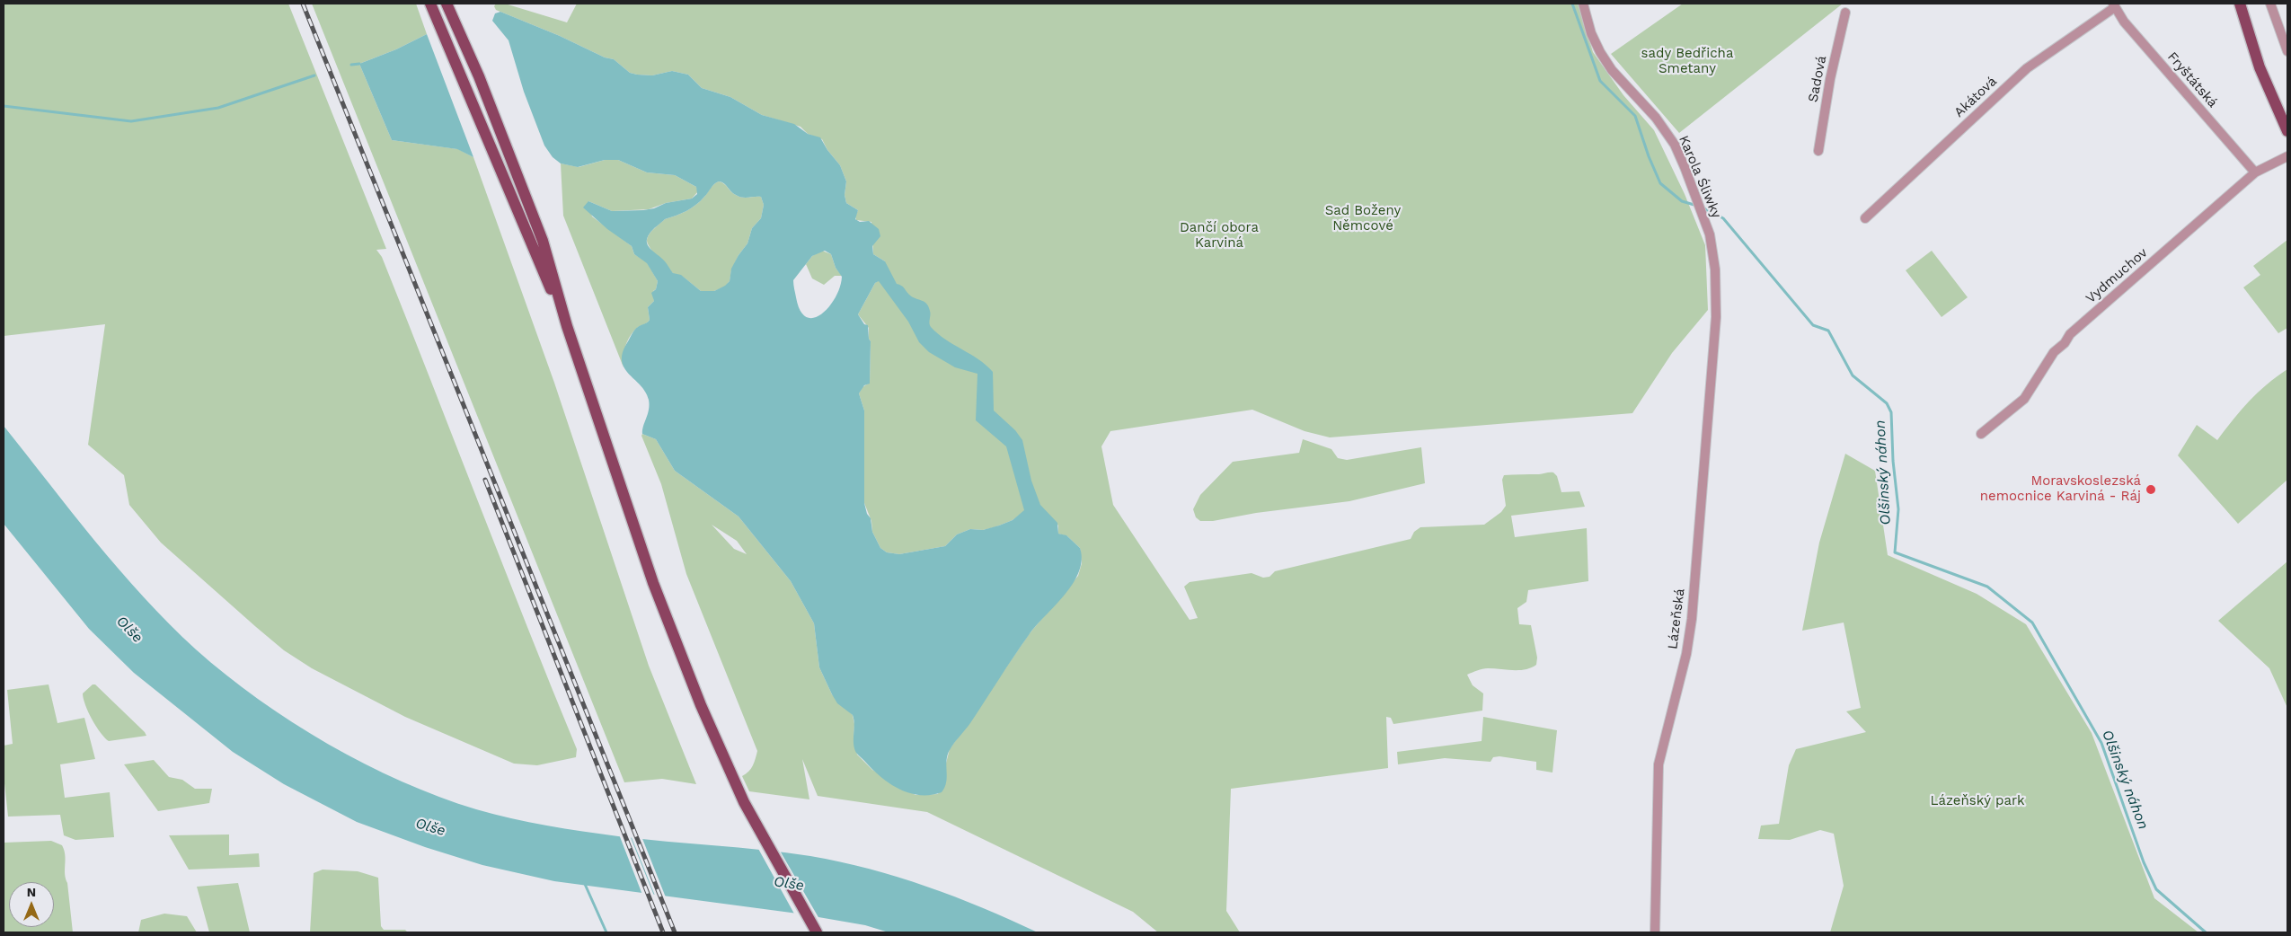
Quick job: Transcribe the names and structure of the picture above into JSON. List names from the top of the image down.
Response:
{
  "streets": {
    "street": [
      "Sadová",
      "Fryštátská",
      "Akátová",
      "Karola Śliwky",
      "Vydmuchov",
      "Lázeňská"
    ]
  },
  "crossings": [
    ["Fryštátská", "Akátová"],
    ["Fryštátská", "Vydmuchov"],
    ["Karola Śliwky", "Lázeňská"]
  ],
  "water": ["Olšinský náhon", "Olše"],
  "parks": [
    "sady Bedřicha Smetany",
    "Sad Boženy Němcové",
    "Dančí obora Karviná",
    "Lázeňský park"
  ],
  "places": ["Moravskoslezská nemocnice Karviná - Ráj"],
  "north": "top"
}
